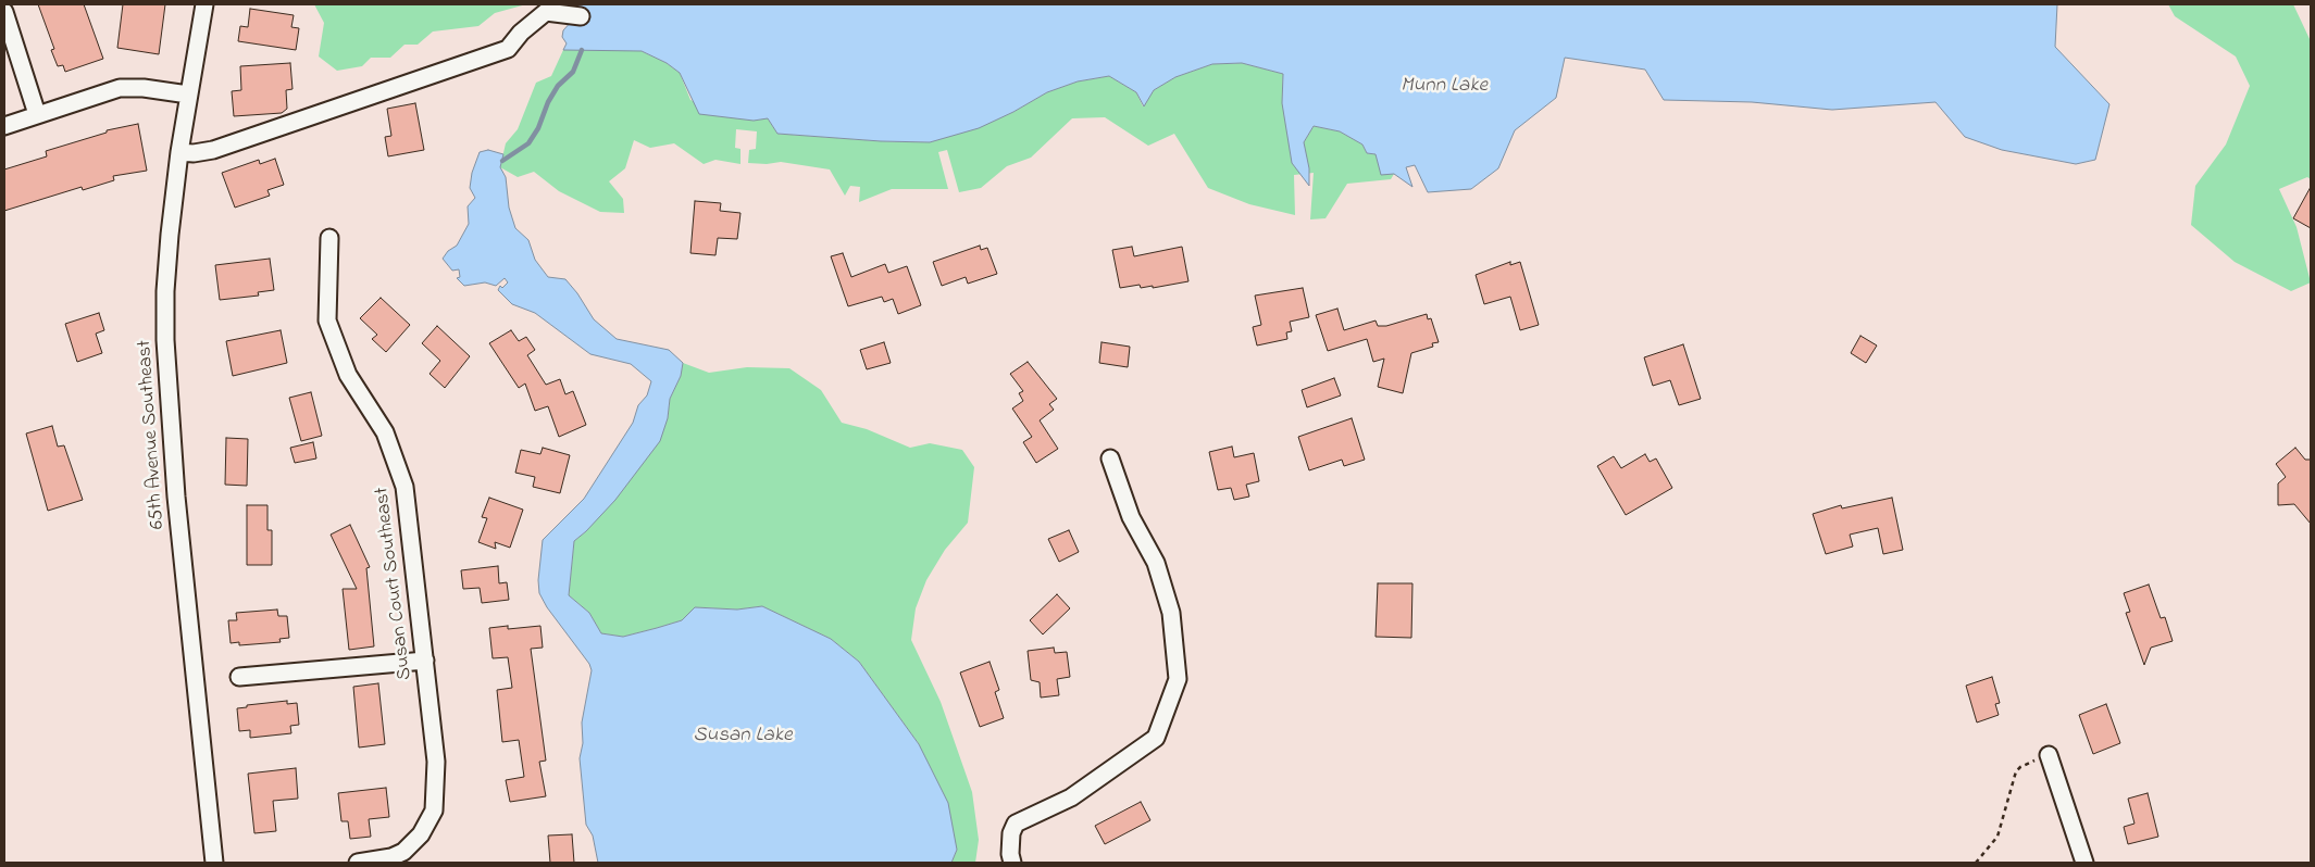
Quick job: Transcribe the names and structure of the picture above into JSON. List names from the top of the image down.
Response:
{
  "streets": {
    "street": ["65th Avenue Southeast", "Susan Court Southeast"]
  },
  "water": ["Munn Lake", "Susan Lake"]
}
